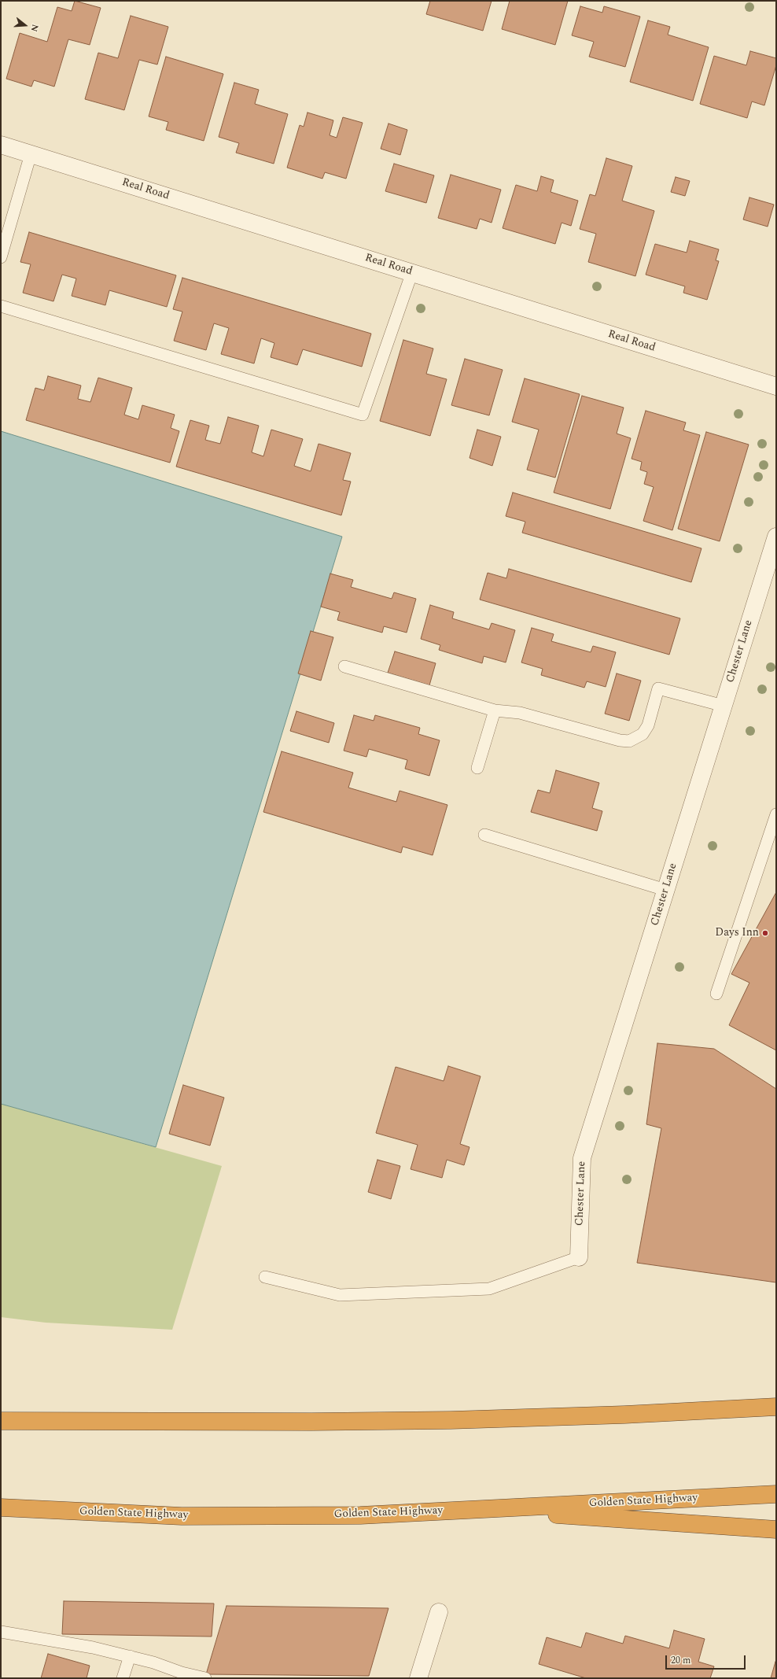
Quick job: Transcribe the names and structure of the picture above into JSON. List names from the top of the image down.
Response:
{
  "streets": {
    "highway": ["Golden State Highway"],
    "street": ["Real Road", "Chester Lane"]
  },
  "places": ["Days Inn"],
  "scale_bar": "20 m",
  "north": "right"
}
